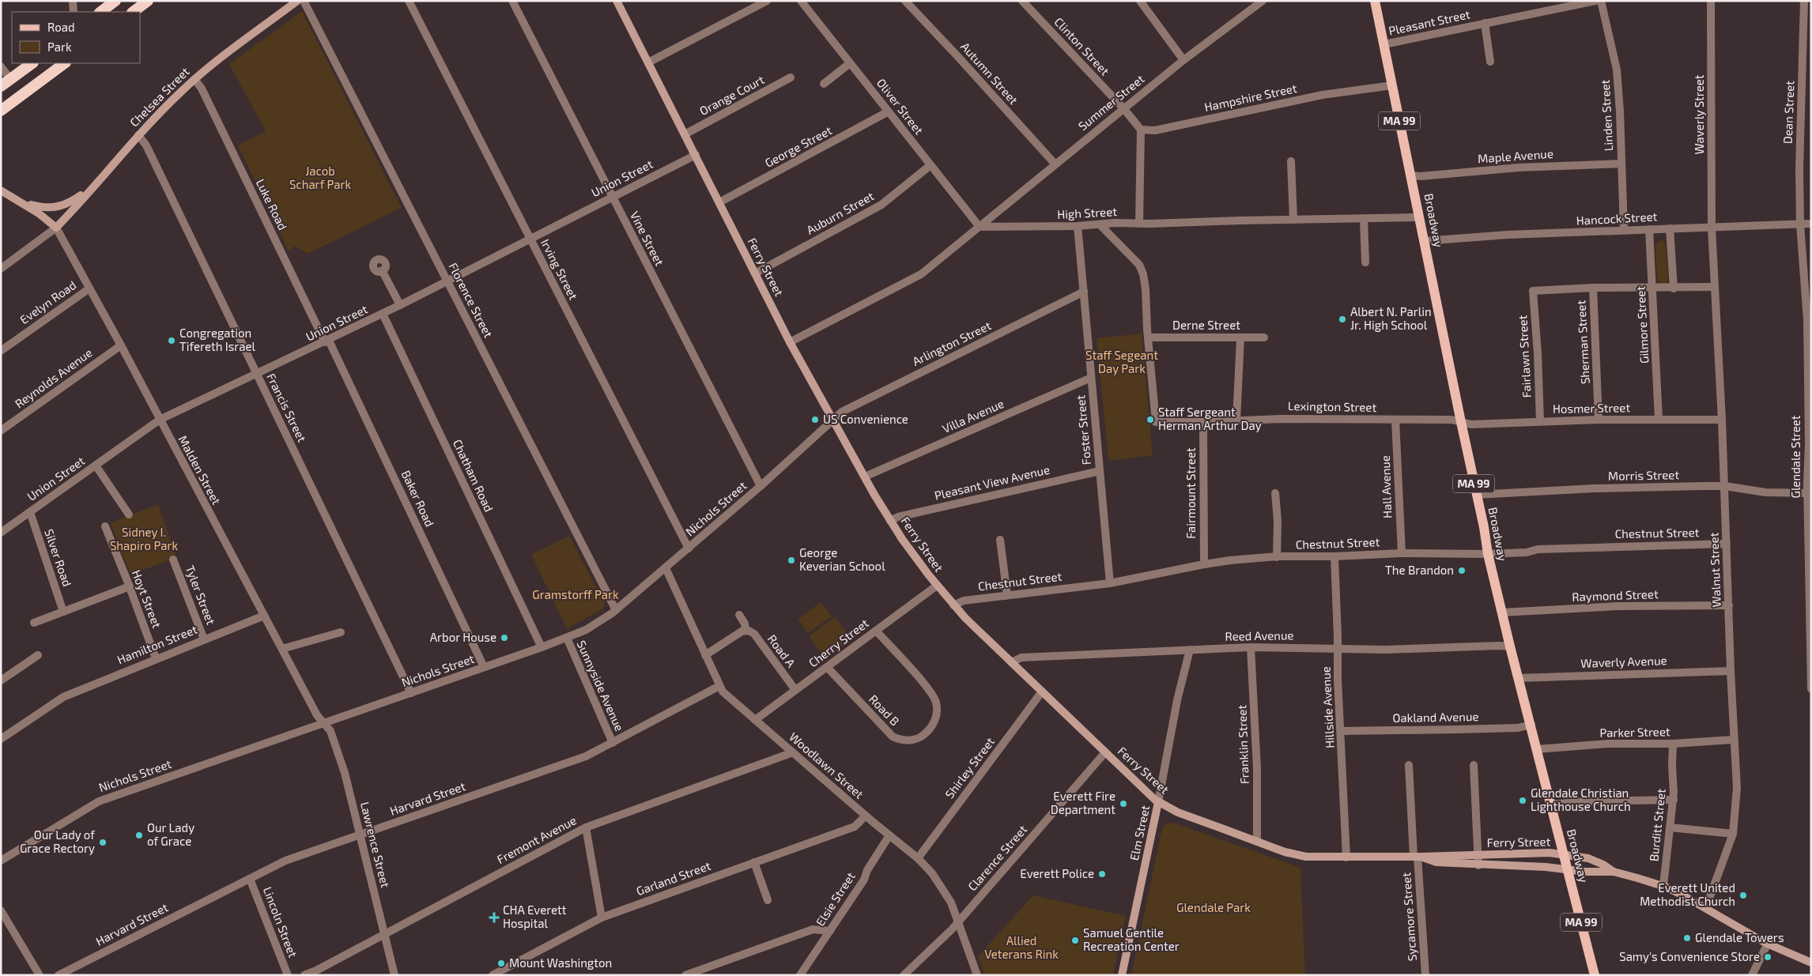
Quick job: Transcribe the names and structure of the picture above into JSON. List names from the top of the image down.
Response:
{
  "streets": {
    "main road": [
      "Chelsea Street",
      "MA 99",
      "Broadway",
      "Ferry Street",
      "Elm Street"
    ],
    "street": [
      "Pleasant Street",
      "Clinton Street",
      "Autumn Street",
      "Orange Court",
      "Hampshire Street",
      "Summer Street",
      "Oliver Street",
      "Dean Street",
      "Waverly Street",
      "Linden Street",
      "George Street",
      "Maple Avenue",
      "Union Street",
      "Luke Road",
      "Auburn Street",
      "High Street",
      "Hancock Street",
      "Vine Street",
      "Irving Street",
      "Florence Street",
      "Evelyn Road",
      "Gilmore Street",
      "Derne Street",
      "Sherman Street",
      "Arlington Street",
      "Fairlawn Street",
      "Reynolds Avenue",
      "Lexington Street",
      "Francis Street",
      "Hosmer Street",
      "Villa Avenue",
      "Foster Street",
      "Glendale Street",
      "Malden Street",
      "Chatham Road",
      "Morris Street",
      "Pleasant View Avenue",
      "Hall Avenue",
      "Fairmount Street",
      "Baker Road",
      "Nichols Street",
      "Chestnut Street",
      "Silver Road",
      "Walnut Street",
      "Tyler Street",
      "Raymond Street",
      "Hoyt Street",
      "Reed Avenue",
      "Cherry Street",
      "Hamilton Street",
      "Road A",
      "Waverly Avenue",
      "Sunnyside Avenue",
      "Hillside Avenue",
      "Road B",
      "Oakland Avenue",
      "Parker Street",
      "Franklin Street",
      "Woodlawn Street",
      "Shirley Street",
      "Harvard Street",
      "Burditt Street",
      "Fremont Avenue",
      "Lawrence Street",
      "Clarence Street",
      "Garland Street",
      "Elsie Street",
      "Sycamore Street",
      "Lincoln Street"
    ]
  },
  "crossings": [
    ["Pleasant Street", "Broadway"],
    ["Clinton Street", "Summer Street"],
    ["Autumn Street", "Summer Street"],
    ["Orange Court", "Ferry Street"],
    ["Chelsea Street", "Luke Road"],
    ["Chelsea Street", "Francis Street"],
    ["Chelsea Street", "Malden Street"],
    ["Hampshire Street", "Broadway"],
    ["Summer Street", "Oliver Street"],
    ["Summer Street", "High Street"],
    ["Oliver Street", "George Street"],
    ["Oliver Street", "Auburn Street"],
    ["Oliver Street", "High Street"],
    ["Dean Street", "Hancock Street"],
    ["Dean Street", "Glendale Street"],
    ["Waverly Street", "Hancock Street"],
    ["Waverly Street", "Walnut Street"],
    ["Linden Street", "Maple Avenue"],
    ["Linden Street", "Hancock Street"],
    ["George Street", "Ferry Street"],
    ["Maple Avenue", "Broadway"],
    ["Union Street", "Luke Road"],
    ["Union Street", "Vine Street"],
    ["Union Street", "Ferry Street"],
    ["Union Street", "Irving Street"],
    ["Union Street", "Florence Street"],
    ["Union Street", "Francis Street"],
    ["Union Street", "Malden Street"],
    ["Union Street", "Chatham Road"],
    ["Union Street", "Baker Road"],
    ["Union Street", "Silver Road"],
    ["Luke Road", "Baker Road"],
    ["Auburn Street", "Ferry Street"],
    ["High Street", "Broadway"],
    ["High Street", "Foster Street"],
    ["Hancock Street", "Broadway"],
    ["Hancock Street", "Gilmore Street"],
    ["Hancock Street", "Glendale Street"],
    ["Hancock Street", "Walnut Street"],
    ["Broadway", "Ferry Street"],
    ["Broadway", "Lexington Street"],
    ["Broadway", "Hosmer Street"],
    ["Broadway", "Morris Street"],
    ["Broadway", "Chestnut Street"],
    ["Broadway", "Raymond Street"],
    ["Broadway", "Reed Avenue"],
    ["Broadway", "Waverly Avenue"],
    ["Broadway", "Oakland Avenue"],
    ["Broadway", "Parker Street"],
    ["Vine Street", "Nichols Street"],
    ["Ferry Street", "Arlington Street"],
    ["Ferry Street", "Villa Avenue"],
    ["Ferry Street", "Pleasant View Avenue"],
    ["Ferry Street", "Nichols Street"],
    ["Ferry Street", "Chestnut Street"],
    ["Ferry Street", "Walnut Street"],
    ["Ferry Street", "Reed Avenue"],
    ["Ferry Street", "Cherry Street"],
    ["Ferry Street", "Hillside Avenue"],
    ["Ferry Street", "Franklin Street"],
    ["Ferry Street", "Shirley Street"],
    ["Ferry Street", "Burditt Street"],
    ["Ferry Street", "Elm Street"],
    ["Ferry Street", "Clarence Street"],
    ["Ferry Street", "Sycamore Street"],
    ["Irving Street", "Nichols Street"],
    ["Florence Street", "Nichols Street"],
    ["Evelyn Road", "Malden Street"],
    ["Gilmore Street", "Hosmer Street"],
    ["Derne Street", "Lexington Street"],
    ["Sherman Street", "Fairlawn Street"],
    ["Sherman Street", "Hosmer Street"],
    ["Arlington Street", "Foster Street"],
    ["Arlington Street", "Nichols Street"],
    ["Fairlawn Street", "Hosmer Street"],
    ["Reynolds Avenue", "Malden Street"],
    ["Lexington Street", "Hosmer Street"],
    ["Lexington Street", "Hall Avenue"],
    ["Lexington Street", "Fairmount Street"],
    ["Francis Street", "Nichols Street"],
    ["Hosmer Street", "Walnut Street"],
    ["Villa Avenue", "Foster Street"],
    ["Foster Street", "Pleasant View Avenue"],
    ["Foster Street", "Chestnut Street"],
    ["Glendale Street", "Morris Street"],
    ["Malden Street", "Nichols Street"],
    ["Malden Street", "Hamilton Street"],
    ["Malden Street", "Lawrence Street"],
    ["Chatham Road", "Nichols Street"],
    ["Morris Street", "Walnut Street"],
    ["Hall Avenue", "Chestnut Street"],
    ["Fairmount Street", "Chestnut Street"],
    ["Baker Road", "Nichols Street"],
    ["Nichols Street", "Sunnyside Avenue"],
    ["Nichols Street", "Woodlawn Street"],
    ["Nichols Street", "Lawrence Street"],
    ["Chestnut Street", "Walnut Street"],
    ["Chestnut Street", "Hillside Avenue"],
    ["Walnut Street", "Raymond Street"],
    ["Walnut Street", "Waverly Avenue"],
    ["Walnut Street", "Parker Street"],
    ["Tyler Street", "Hamilton Street"],
    ["Hoyt Street", "Hamilton Street"],
    ["Reed Avenue", "Hillside Avenue"],
    ["Reed Avenue", "Franklin Street"],
    ["Reed Avenue", "Elm Street"],
    ["Cherry Street", "Road A"],
    ["Cherry Street", "Road B"],
    ["Cherry Street", "Woodlawn Street"],
    ["Sunnyside Avenue", "Harvard Street"],
    ["Hillside Avenue", "Oakland Avenue"],
    ["Parker Street", "Burditt Street"],
    ["Woodlawn Street", "Shirley Street"],
    ["Woodlawn Street", "Harvard Street"],
    ["Woodlawn Street", "Fremont Avenue"],
    ["Woodlawn Street", "Clarence Street"],
    ["Woodlawn Street", "Garland Street"],
    ["Woodlawn Street", "Elsie Street"],
    ["Harvard Street", "Lawrence Street"],
    ["Harvard Street", "Lincoln Street"],
    ["Fremont Avenue", "Lawrence Street"]
  ],
  "parks": [
    "Jacob Scharf Park",
    "Staff Segeant Day Park",
    "Sidney I. Shapiro Park",
    "Gramstorff Park",
    "Glendale Park",
    "Allied Veterans Rink"
  ],
  "places": {
    "other": [
      "Albert N. Parlin Jr. High School",
      "Congregation Tifereth Israel",
      "US Convenience",
      "Staff Sergeant Herman Arthur Day",
      "George Keverian School",
      "The Brandon",
      "Arbor House",
      "Glendale Christian Lighthouse Church",
      "Everett Fire Department",
      "Our Lady of Grace",
      "Our Lady of Grace Rectory",
      "Everett Police",
      "Everett United Methodist Church",
      "Glendale Towers",
      "Samuel Gentile Recreation Center",
      "Samy's Convenience Store",
      "Mount Washington"
    ],
    "health": ["CHA Everett Hospital"]
  },
  "legend": ["Road", "Park"]
}
